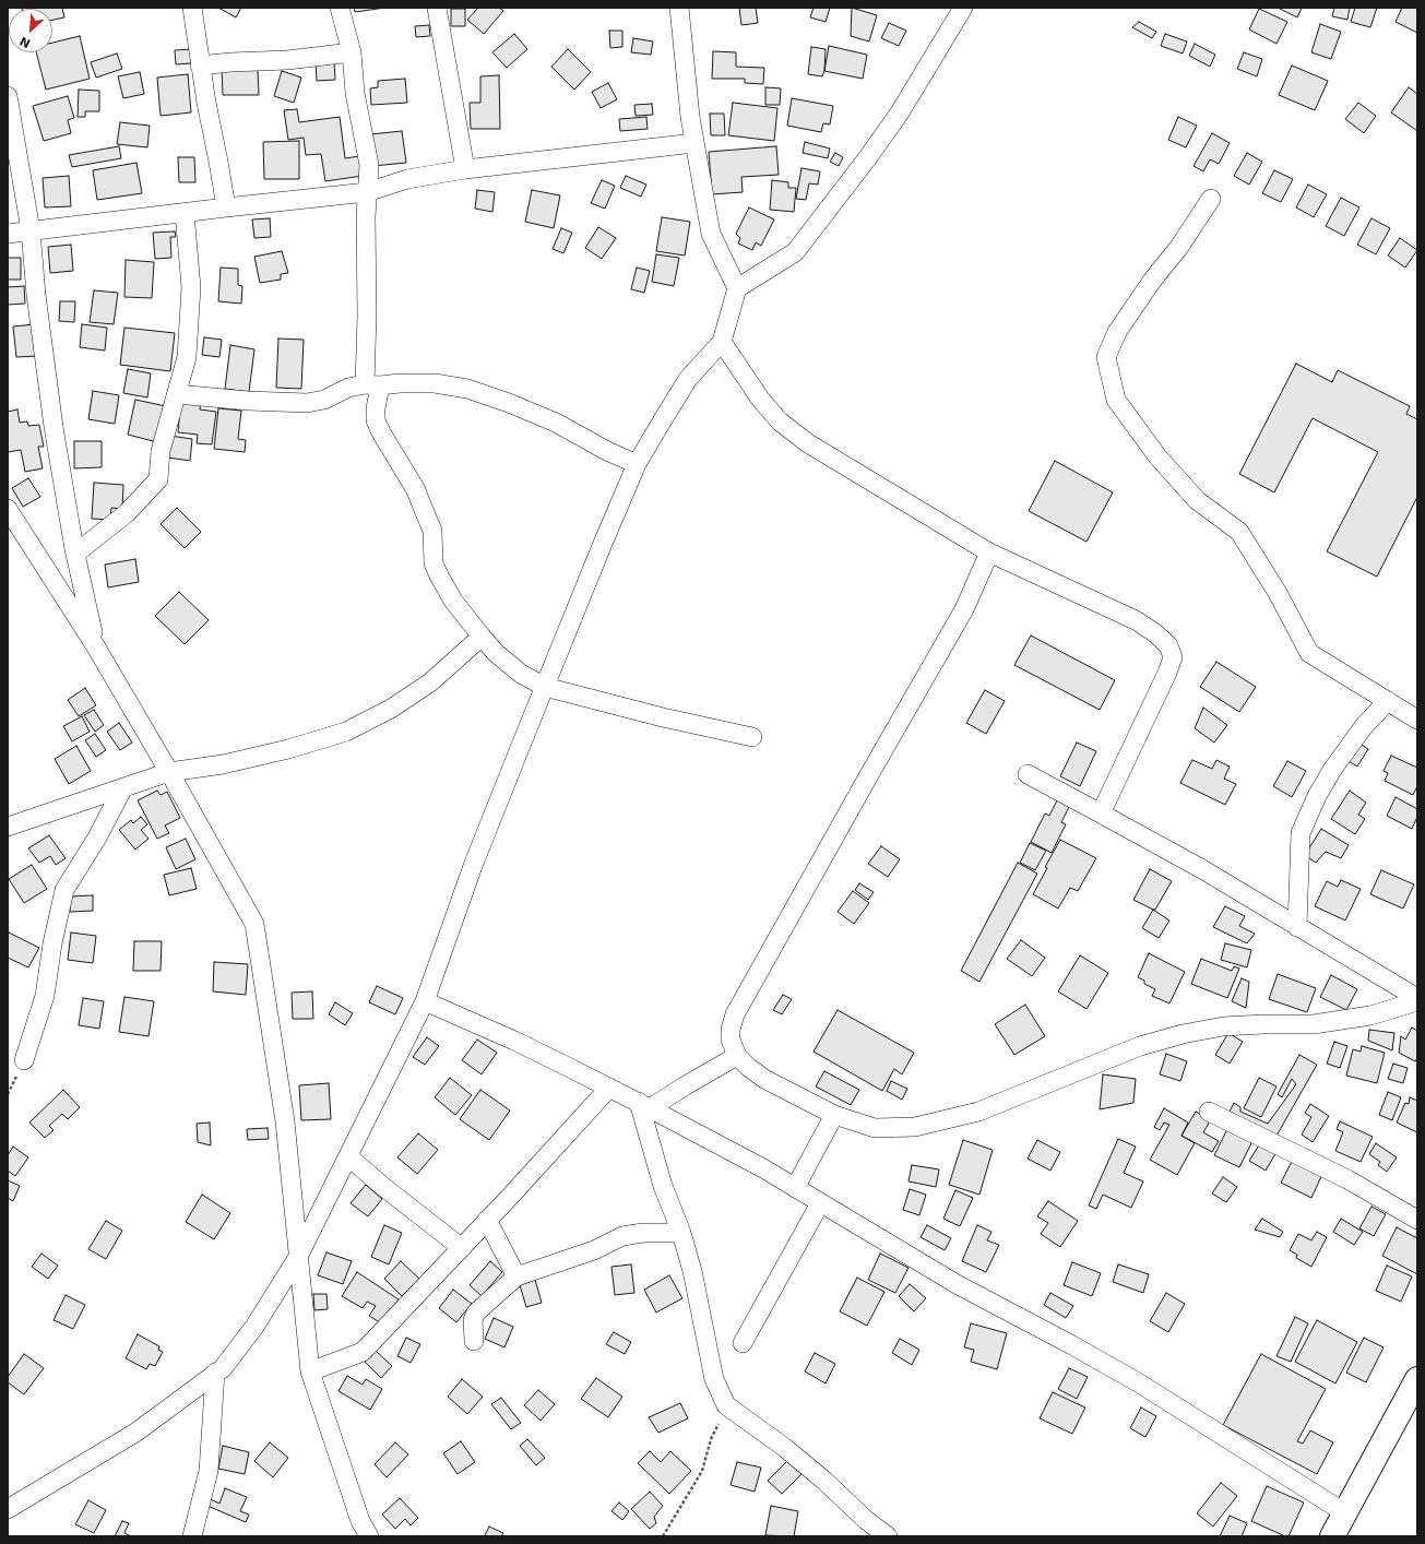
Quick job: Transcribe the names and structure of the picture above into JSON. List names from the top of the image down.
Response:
{
  "north": "bottom left"
}
